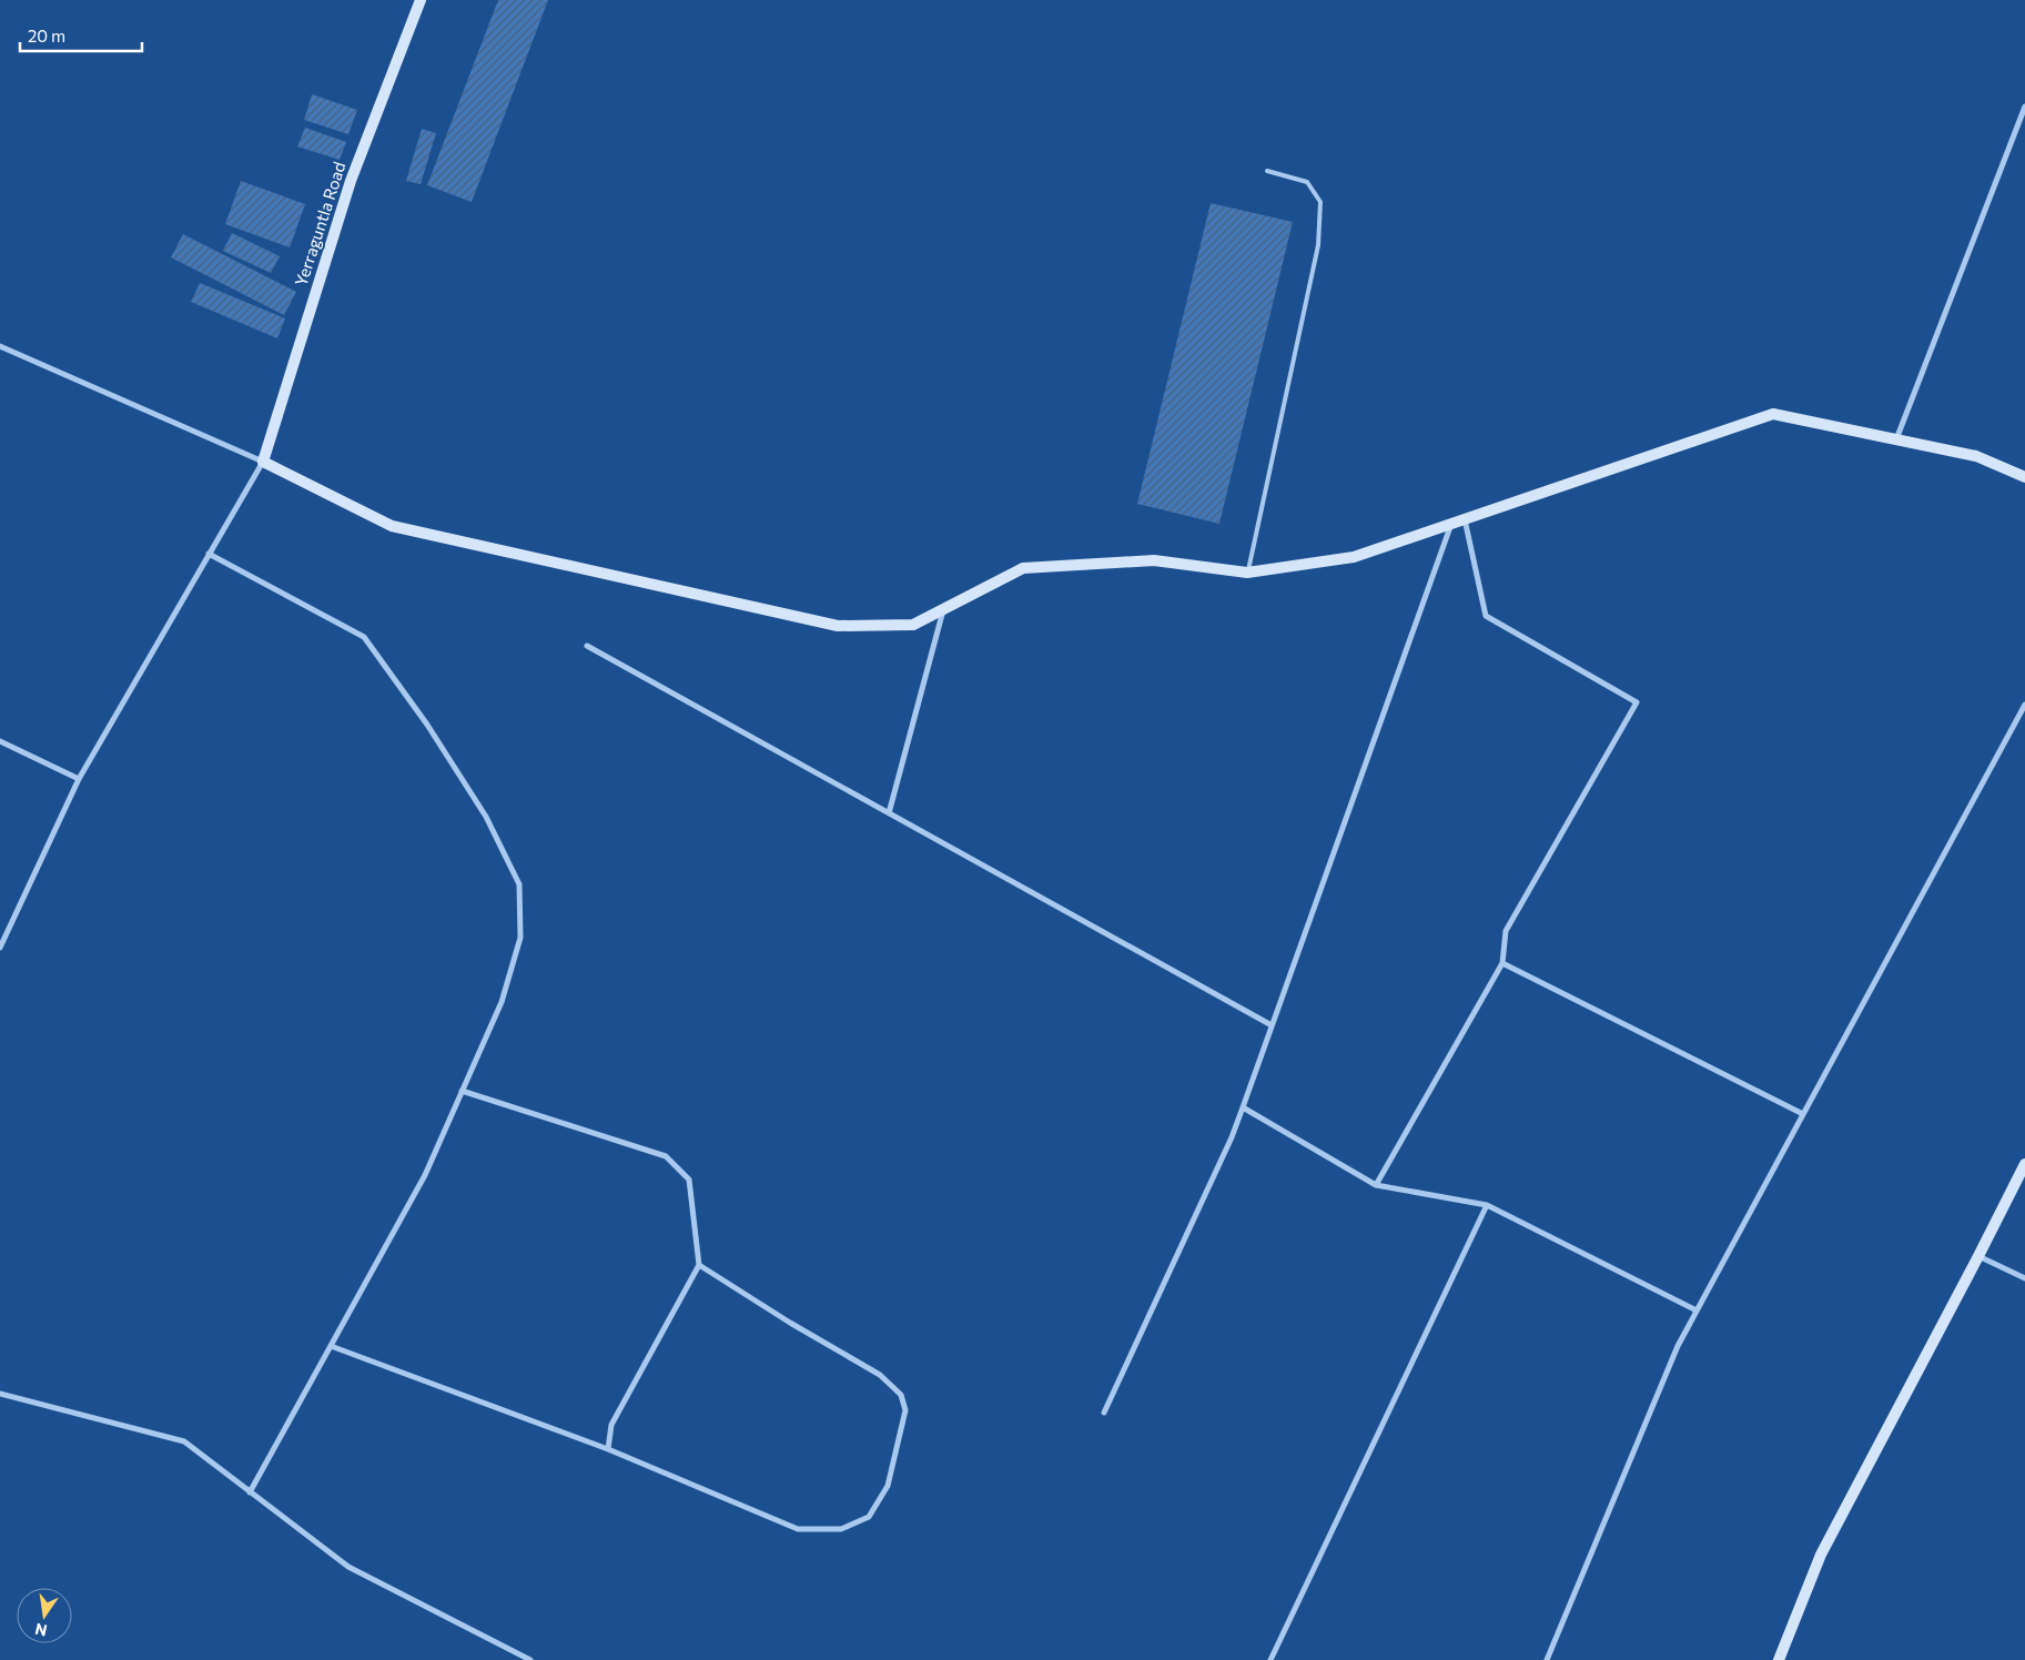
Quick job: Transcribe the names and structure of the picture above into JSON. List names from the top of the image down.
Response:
{
  "streets": {
    "street": ["Yerraguntla Road"]
  },
  "scale_bar": "20 m",
  "north": "bottom"
}
